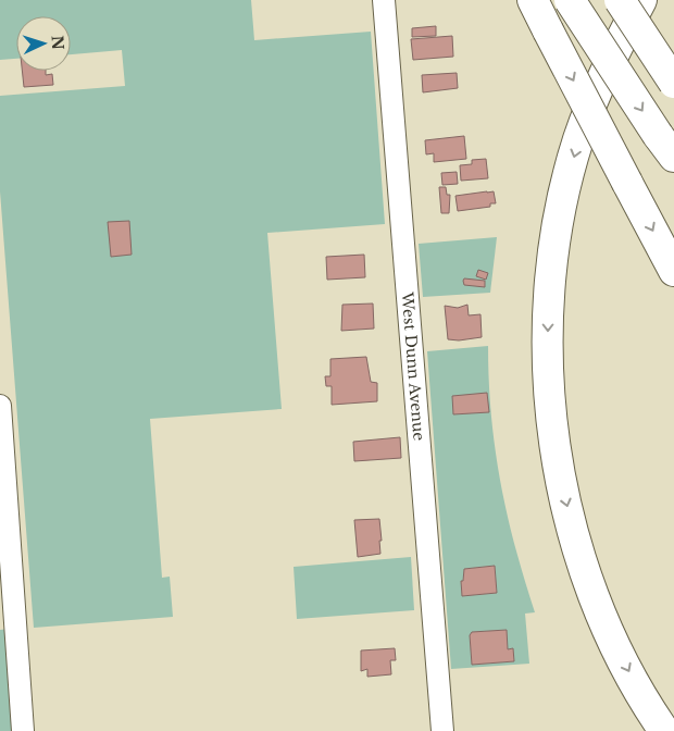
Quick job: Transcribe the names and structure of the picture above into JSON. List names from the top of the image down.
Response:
{
  "streets": {
    "street": ["West Dunn Avenue"]
  },
  "north": "right"
}
